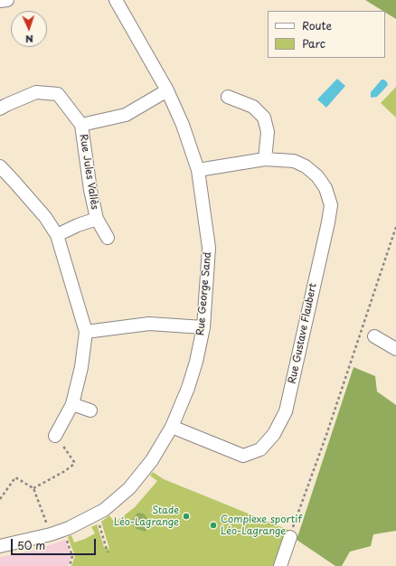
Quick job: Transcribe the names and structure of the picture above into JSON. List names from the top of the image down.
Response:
{
  "streets": {
    "street": ["Rue Jules Vallès", "Rue George Sand", "Rue Gustave Flaubert"]
  },
  "crossings": [
    ["Rue Jules Vallès", "Rue George Sand"],
    ["Rue George Sand", "Rue Gustave Flaubert"]
  ],
  "places": ["Stade Léo-Lagrange", "Complexe sportif Léo-Lagrange"],
  "legend": ["Route", "Parc"],
  "scale_bar": "50 m",
  "north": "bottom"
}
